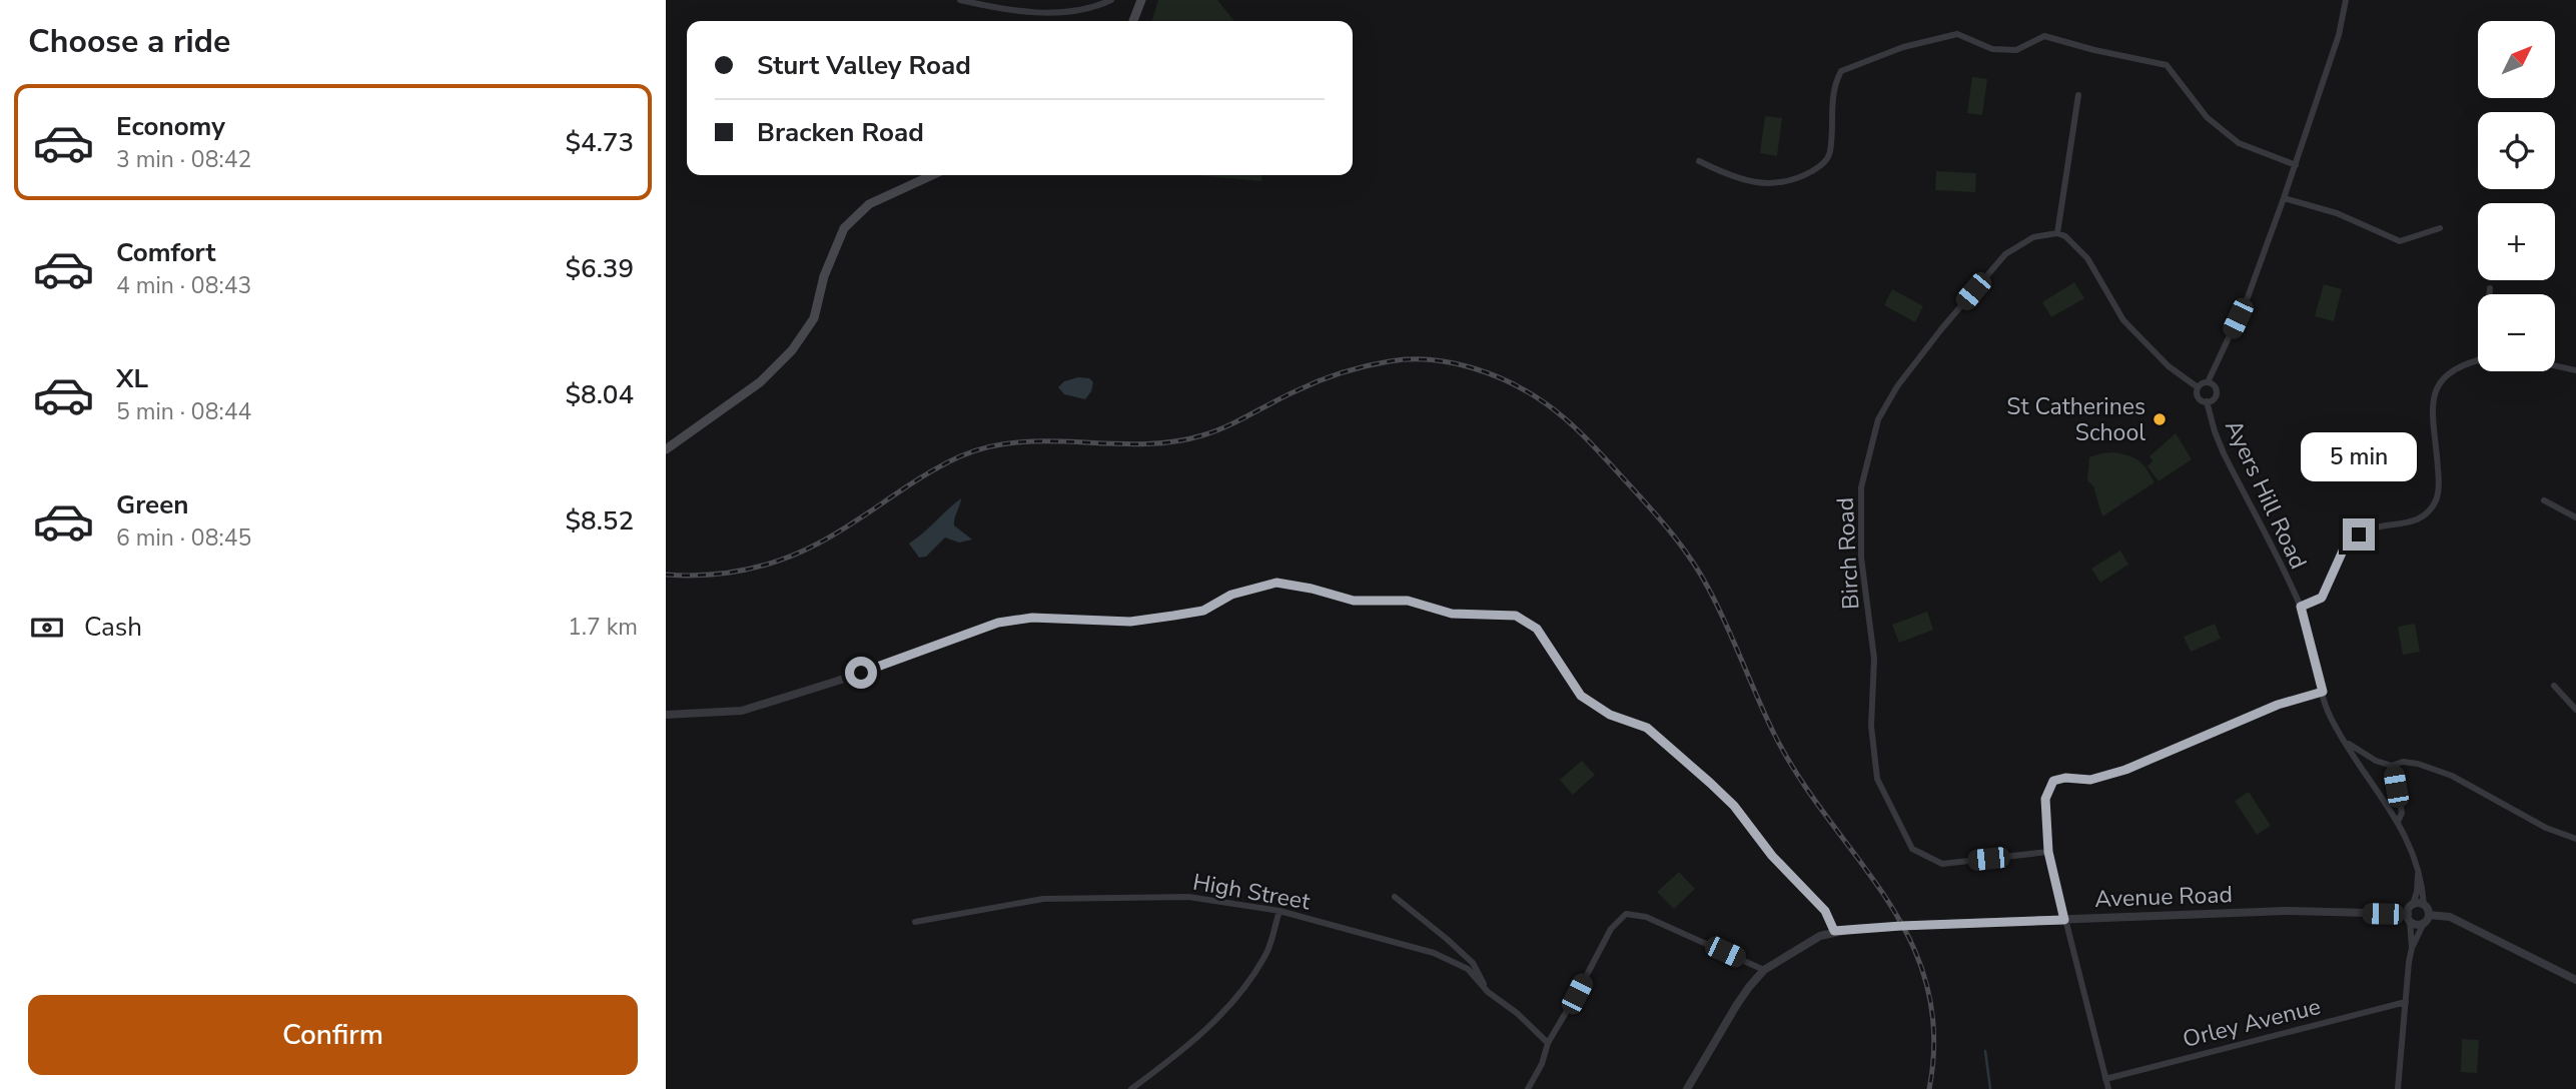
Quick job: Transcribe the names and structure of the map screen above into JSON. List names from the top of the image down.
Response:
{
  "streets": {
    "street": [
      "Ayers Hill Road",
      "Birch Road",
      "High Street",
      "Avenue Road",
      "Orley Avenue"
    ]
  },
  "crossings": [
    ["Ayers Hill Road", "Avenue Road"]
  ],
  "places": ["St Catherines School"],
  "north": "top right",
  "page": {
    "heading": "Choose a ride",
    "map_buttons": ["+", "−"],
    "banner": ["Sturt Valley Road", "Bracken Road"],
    "list": [
      {
        "name": "Economy",
        "note": "3 min · 08:42",
        "value": "$4.73"
      },
      {
        "name": "Comfort",
        "note": "4 min · 08:43",
        "value": "$6.39"
      },
      {
        "name": "XL",
        "note": "5 min · 08:44",
        "value": "$8.04"
      },
      {
        "name": "Green",
        "note": "6 min · 08:45",
        "value": "$8.52"
      }
    ],
    "bubble": "5 min",
    "pay": ["Cash", "1.7 km"],
    "buttons": "Confirm"
  }
}
